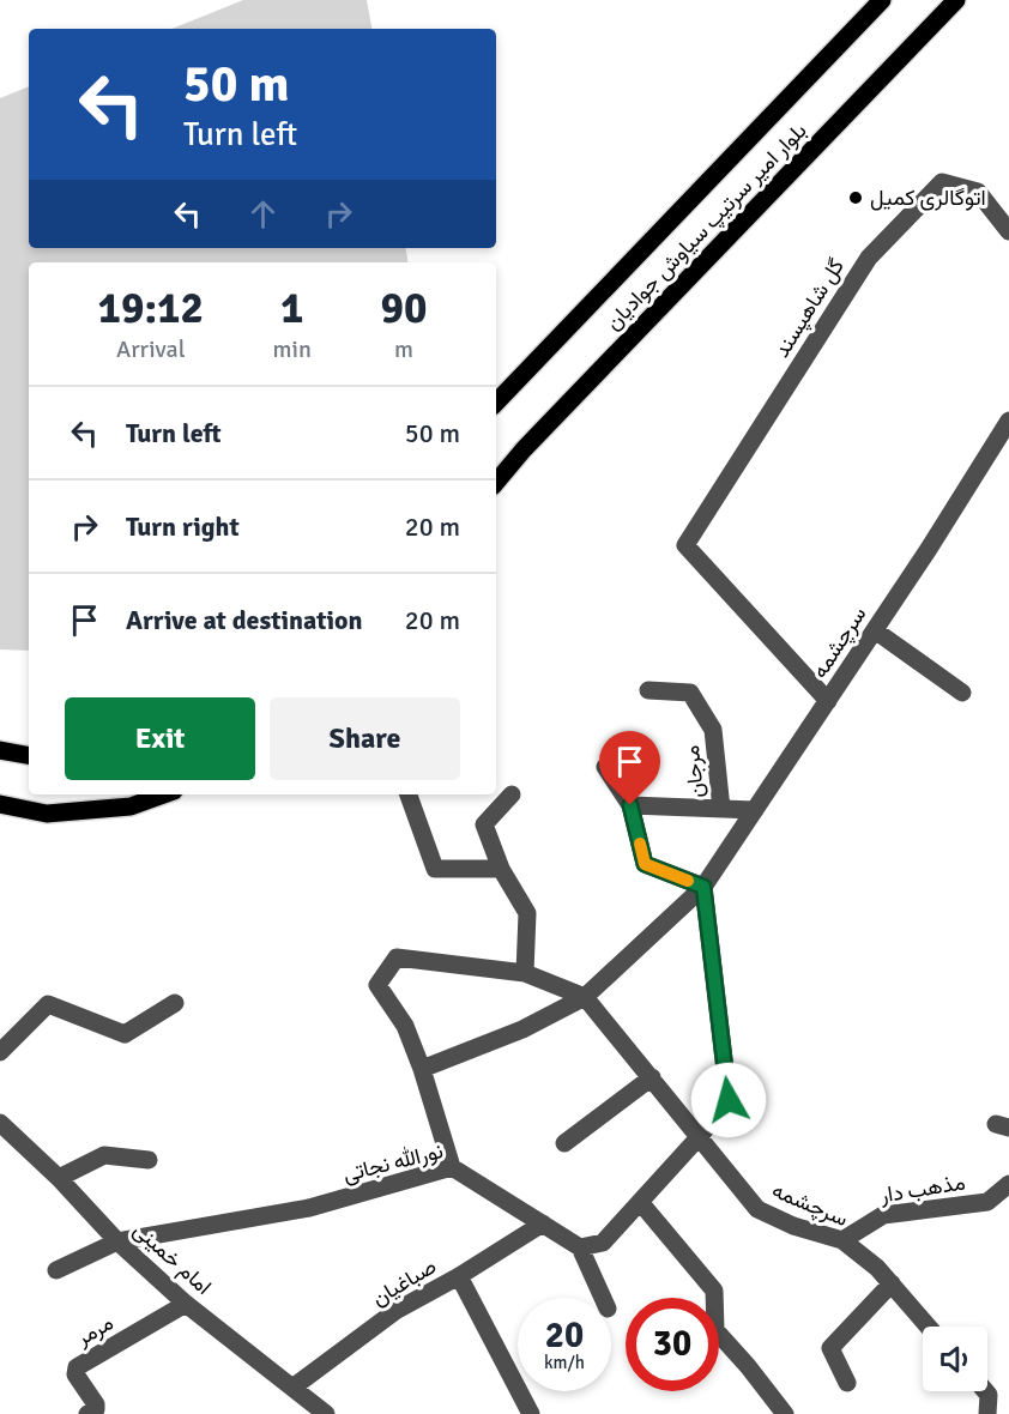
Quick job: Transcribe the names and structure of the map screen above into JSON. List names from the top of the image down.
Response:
{
  "streets": {
    "main road": ["بلوار امیر سرتیپ سیاوش جوادیان"],
    "street": [
      "گل شاهپسند",
      "سرچشمه",
      "مرجان",
      "نورالله نجاتی",
      "مذهب دار",
      "امام خمینی",
      "صباغیان",
      "مرمر"
    ]
  },
  "crossings": [
    ["گل شاهپسند", "سرچشمه"],
    ["سرچشمه", "مذهب دار"],
    ["نورالله نجاتی", "امام خمینی"],
    ["نورالله نجاتی", "صباغیان"],
    ["امام خمینی", "صباغیان"],
    ["امام خمینی", "مرمر"]
  ],
  "places": ["اتوگالری کمیل"],
  "page": {
    "turn": ["50 m", "Turn left"],
    "eta": [
      "19:12",
      "Arrival",
      "1",
      "min",
      "90",
      "m"
    ],
    "list": [
      {
        "name": "Turn left",
        "value": "50 m"
      },
      {
        "name": "Turn right",
        "value": "20 m"
      },
      {
        "name": "Arrive at destination",
        "value": "20 m"
      }
    ],
    "buttons": ["Exit", "Share"],
    "speed": "20 km/h",
    "limit": "30"
  }
}
